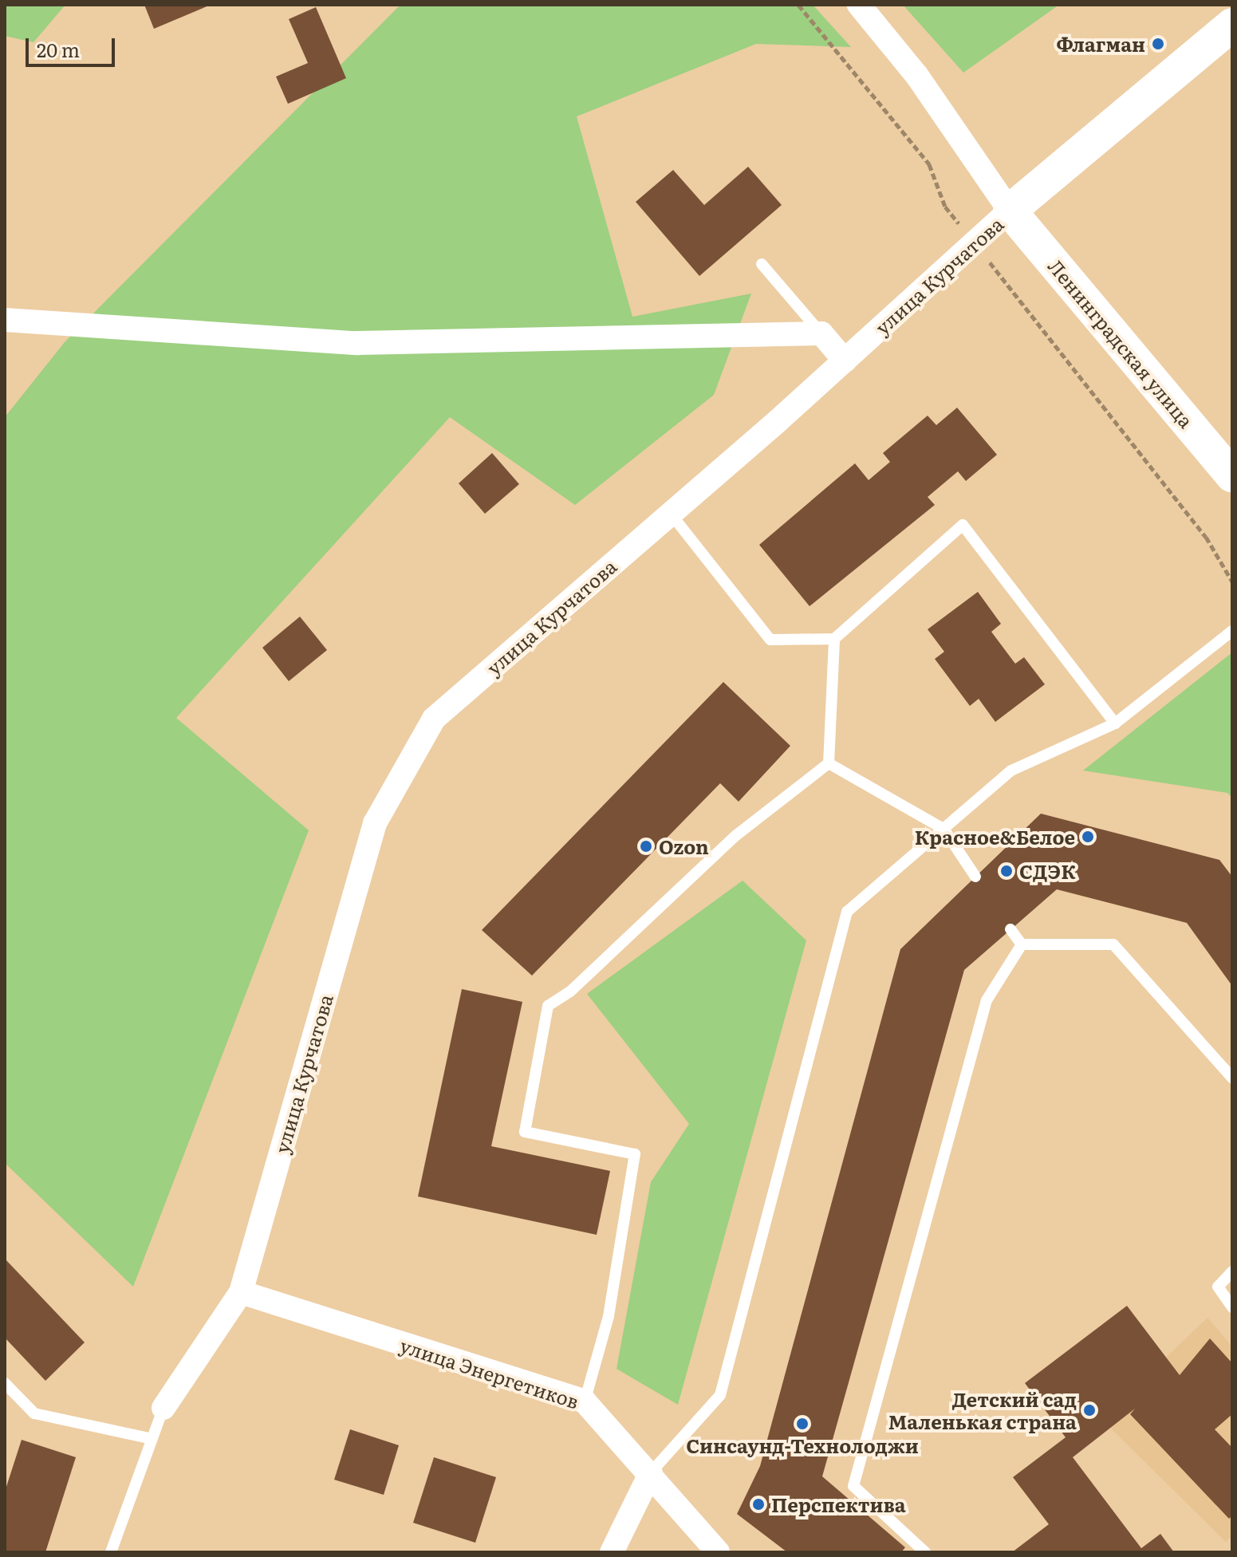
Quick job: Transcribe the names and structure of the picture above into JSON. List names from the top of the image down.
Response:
{
  "streets": {
    "main road": ["улица Курчатова", "Ленинградская улица"],
    "street": ["улица Энергетиков"]
  },
  "crossings": [
    ["улица Курчатова", "Ленинградская улица"],
    ["улица Курчатова", "улица Энергетиков"]
  ],
  "places": [
    "Флагман",
    "Красное&Белое",
    "Ozon",
    "СДЭК",
    "Детский сад Маленькая страна",
    "Синсаунд-Технолоджи",
    "Перспектива"
  ],
  "scale_bar": "20 m"
}
